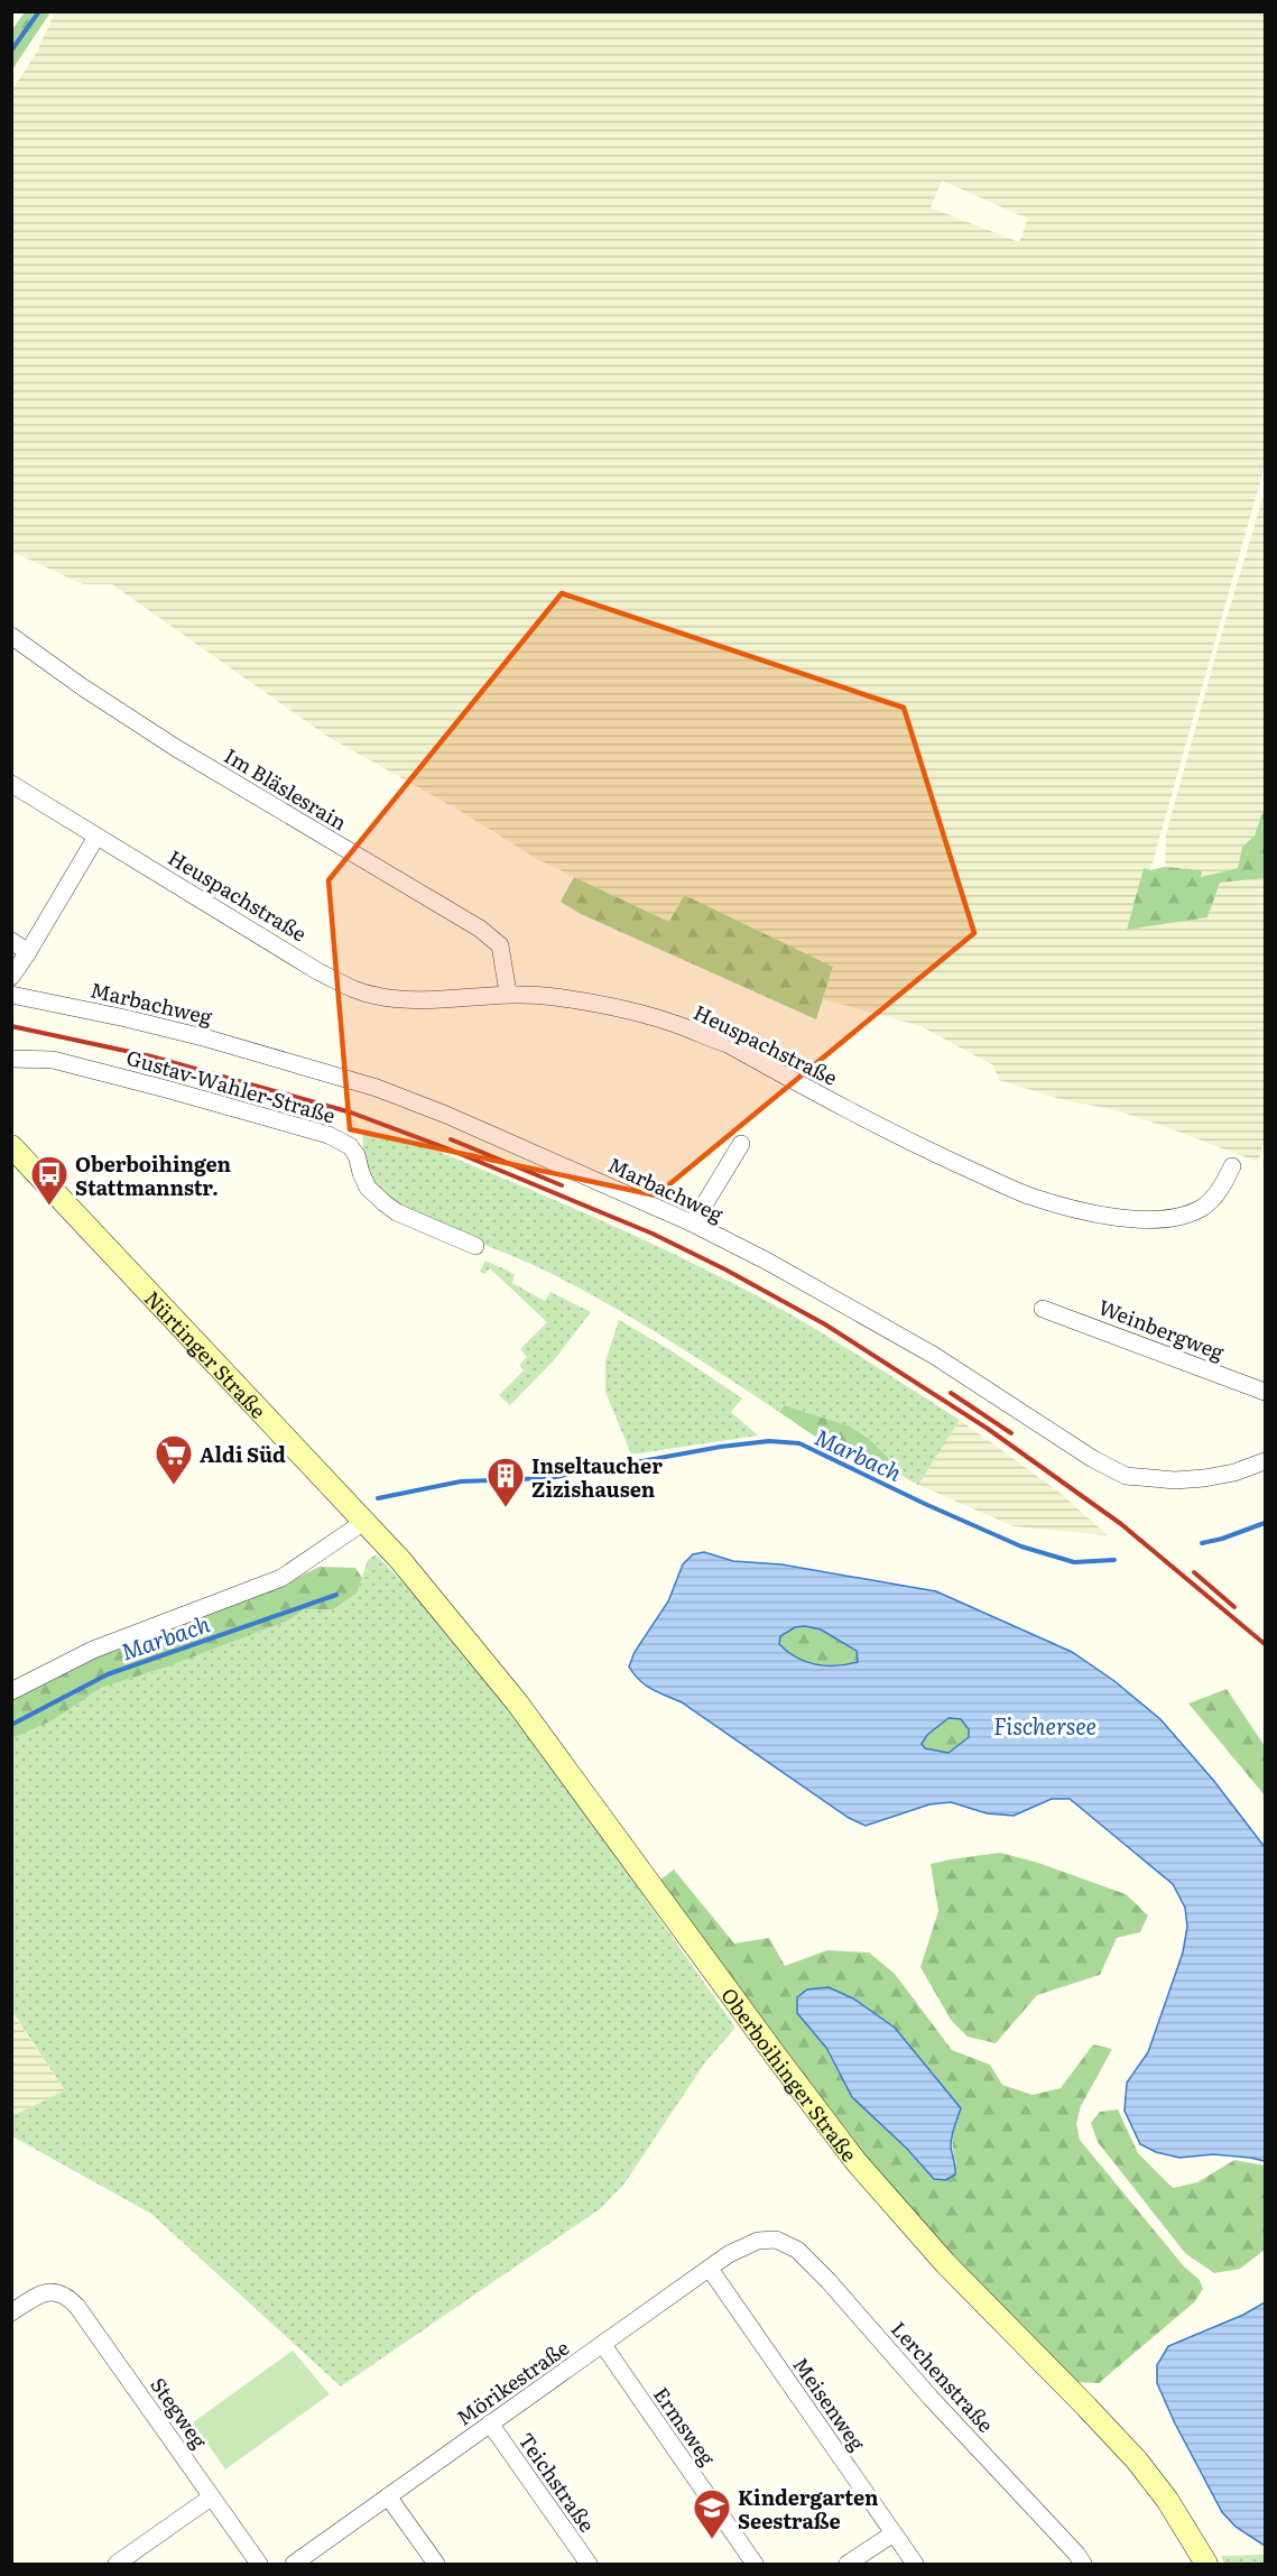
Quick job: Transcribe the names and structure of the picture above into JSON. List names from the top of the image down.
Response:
{
  "streets": {
    "main road": ["Nürtinger Straße", "Oberboihinger Straße"],
    "street": [
      "Im Bläslesrain",
      "Heuspachstraße",
      "Marbachweg",
      "Gustav-Wahler-Straße",
      "Weinbergweg",
      "Lerchenstraße",
      "Mörikestraße",
      "Meisenweg",
      "Stegweg",
      "Ermsweg",
      "Teichstraße"
    ]
  },
  "crossings": [
    ["Im Bläslesrain", "Heuspachstraße"],
    ["Nürtinger Straße", "Oberboihinger Straße"],
    ["Lerchenstraße", "Mörikestraße"],
    ["Mörikestraße", "Meisenweg"],
    ["Mörikestraße", "Ermsweg"],
    ["Mörikestraße", "Teichstraße"]
  ],
  "water": ["Marbach", "Fischersee"],
  "places": {
    "bus stop": ["Oberboihingen Stattmannstr."],
    "supermarket": ["Aldi Süd"],
    "building": ["Inseltaucher Zizishausen"],
    "school or university": ["Kindergarten Seestraße"]
  }
}
